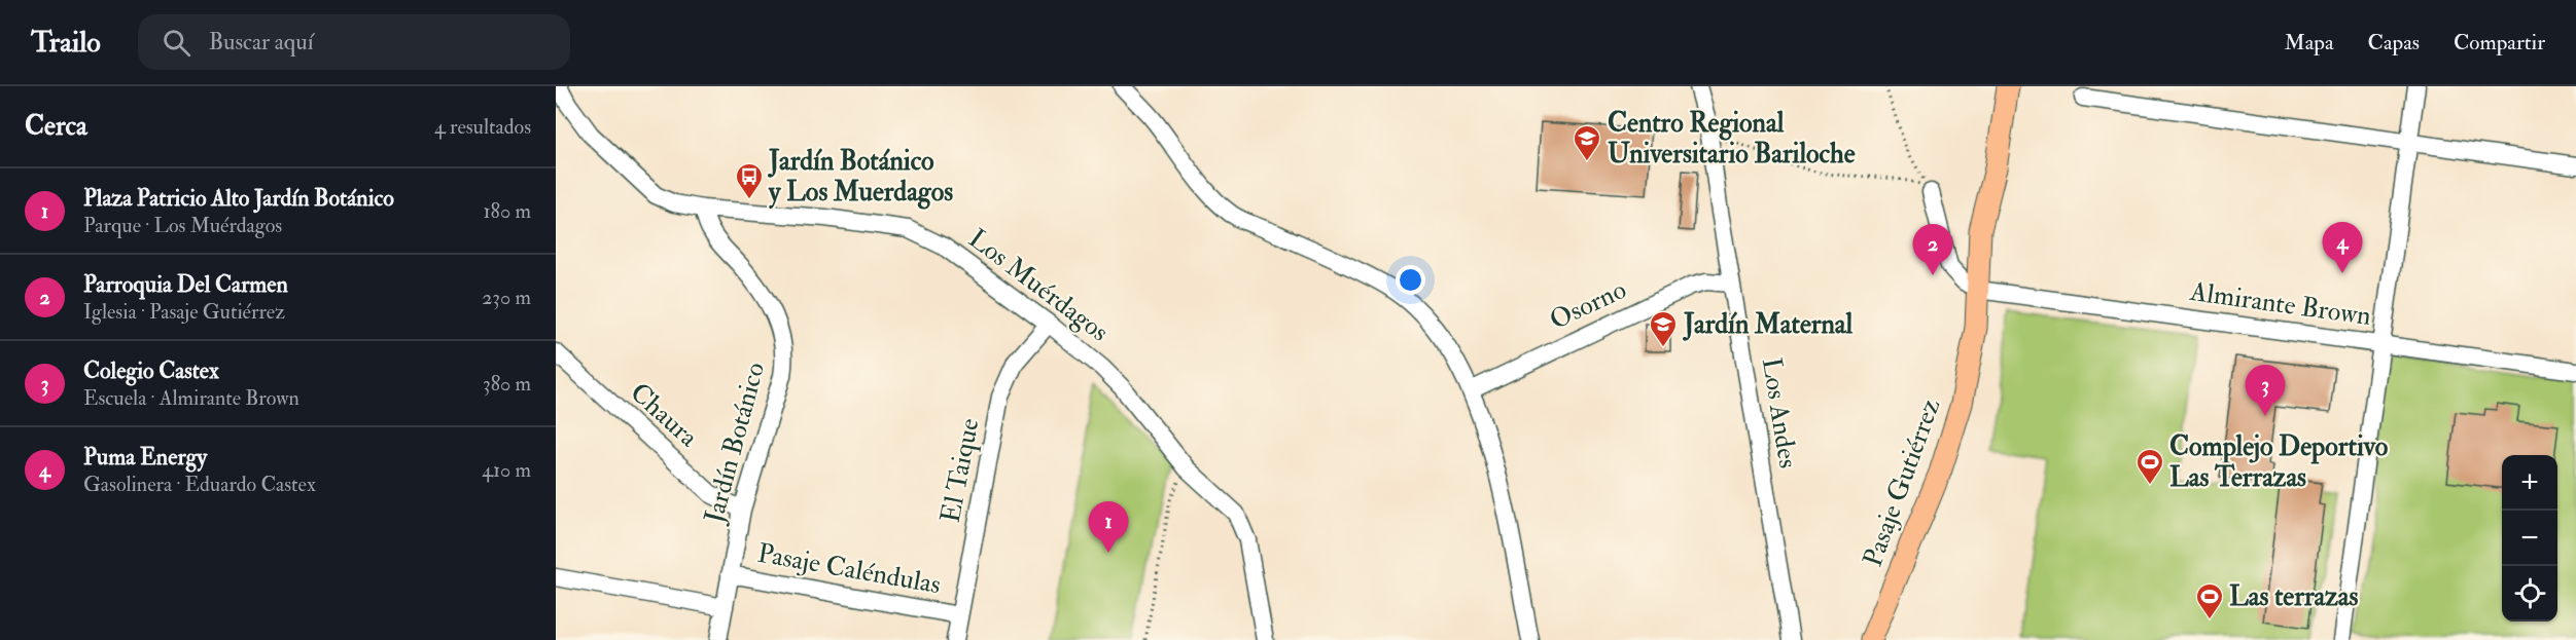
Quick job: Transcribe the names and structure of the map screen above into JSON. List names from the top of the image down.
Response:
{
  "streets": {
    "main road": ["Pasaje Gutiérrez"],
    "street": [
      "Los Muérdagos",
      "Almirante Brown",
      "Osorno",
      "Los Andes",
      "Chaura",
      "Jardín Botánico",
      "El Taique",
      "Pasaje Caléndulas"
    ]
  },
  "crossings": [
    ["Los Muérdagos", "Jardín Botánico"],
    ["Los Muérdagos", "El Taique"],
    ["Almirante Brown", "Pasaje Gutiérrez"],
    ["Osorno", "Los Andes"],
    ["Chaura", "Jardín Botánico"],
    ["Jardín Botánico", "Pasaje Caléndulas"],
    ["El Taique", "Pasaje Caléndulas"]
  ],
  "places": {
    "school or university": ["Centro Regional Universitario Bariloche", "Jardín Maternal"],
    "bus stop": ["Jardín Botánico y Los Muerdagos"],
    "sports": ["Complejo Deportivo Las Terrazas", "Las terrazas"]
  },
  "page": {
    "header": "Trailo",
    "search": "Buscar aquí",
    "nav": ["Mapa", "Capas", "Compartir"],
    "heading": ["Cerca", "4 resultados"],
    "list": [
      {
        "mark": "1",
        "name": "Plaza Patricio Alto Jardín Botánico",
        "note": "Parque · Los Muérdagos",
        "value": "180 m"
      },
      {
        "mark": "2",
        "name": "Parroquia Del Carmen",
        "note": "Iglesia · Pasaje Gutiérrez",
        "value": "230 m"
      },
      {
        "mark": "3",
        "name": "Colegio Castex",
        "note": "Escuela · Almirante Brown",
        "value": "380 m"
      },
      {
        "mark": "4",
        "name": "Puma Energy",
        "note": "Gasolinera · Eduardo Castex",
        "value": "410 m"
      }
    ],
    "pins": [
      "4",
      "2",
      "3",
      "1"
    ],
    "map_buttons": ["+", "−"]
  }
}
